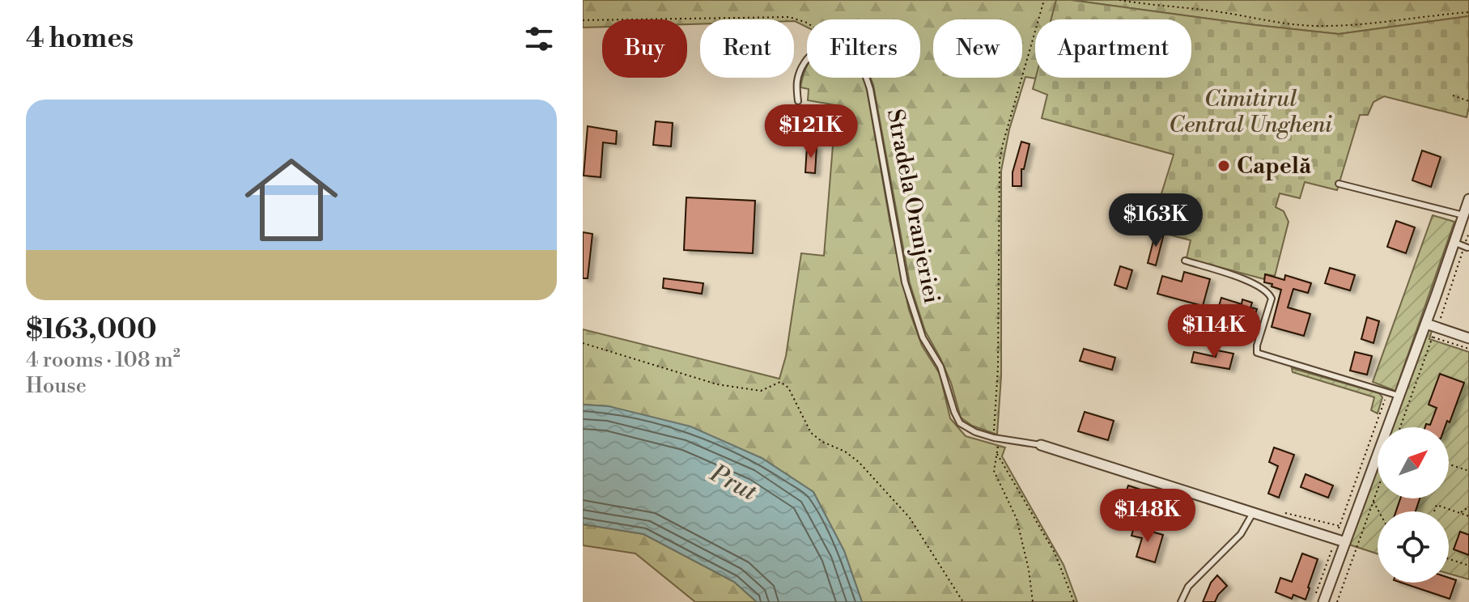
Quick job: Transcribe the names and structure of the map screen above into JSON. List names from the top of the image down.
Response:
{
  "streets": {
    "street": ["Stradela Oranjeriei"]
  },
  "water": ["Prut"],
  "parks": ["Cimitirul Central Ungheni"],
  "places": ["Capelă"],
  "north": "top right",
  "page": {
    "heading": "4 homes",
    "chip": [
      "Buy",
      "Rent",
      "Filters",
      "New",
      "Apartment"
    ],
    "list": [
      {
        "name": "$163,000",
        "note": "4 rooms · 108 m² · House"
      }
    ],
    "price": [
      "$121K",
      "$163K",
      "$114K",
      "$148K"
    ]
  }
}
